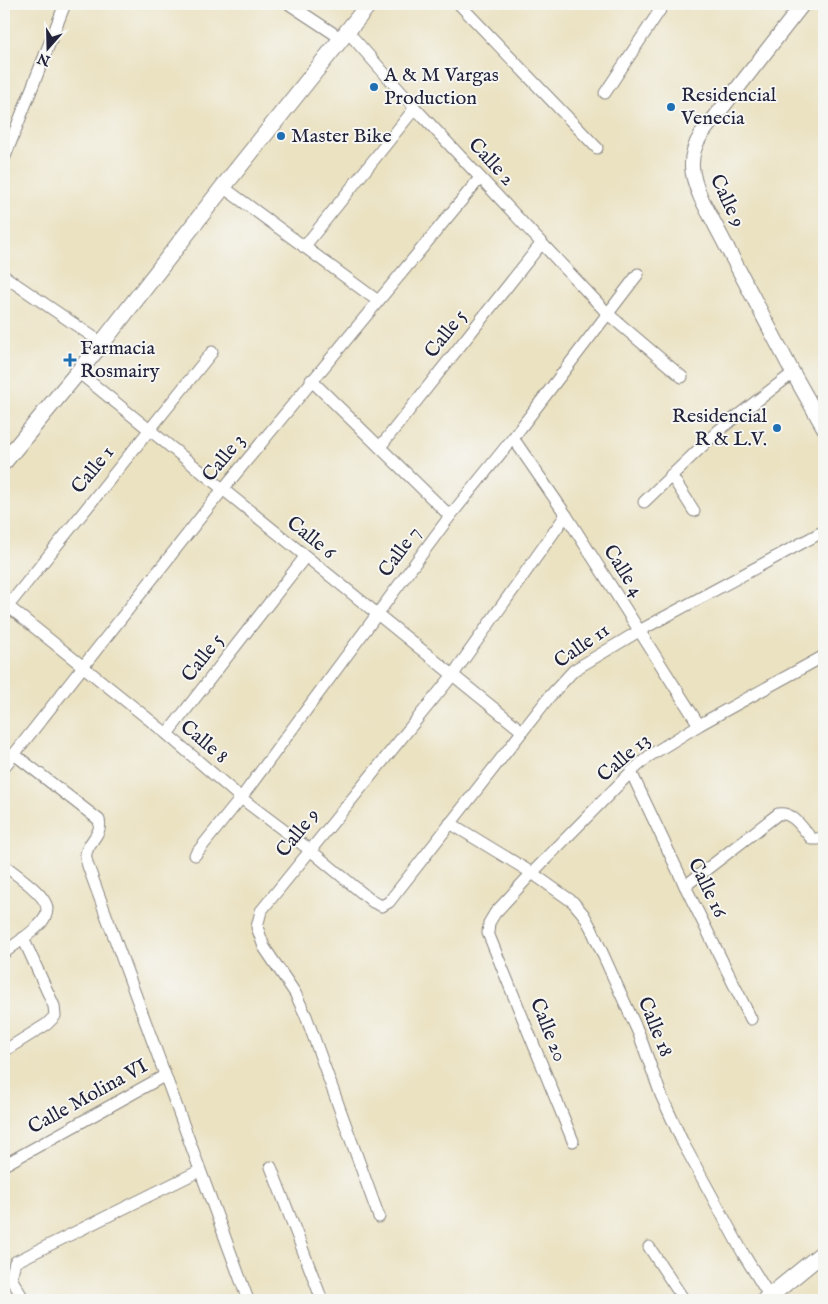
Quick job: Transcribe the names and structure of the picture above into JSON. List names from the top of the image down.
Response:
{
  "streets": {
    "street": [
      "Calle 2",
      "Calle 9",
      "Calle 5",
      "Calle 3",
      "Calle 1",
      "Calle 6",
      "Calle 7",
      "Calle 4",
      "Calle 11",
      "Calle 8",
      "Calle 13",
      "Calle 16",
      "Calle 18",
      "Calle 20",
      "Calle Molina VI"
    ]
  },
  "crossings": [
    ["Calle 2", "Calle 5"],
    ["Calle 2", "Calle 3"],
    ["Calle 2", "Calle 7"],
    ["Calle 9", "Calle 6"],
    ["Calle 9", "Calle 4"],
    ["Calle 9", "Calle 8"],
    ["Calle 5", "Calle 6"],
    ["Calle 5", "Calle 8"],
    ["Calle 3", "Calle 6"],
    ["Calle 3", "Calle 8"],
    ["Calle 1", "Calle 6"],
    ["Calle 1", "Calle 8"],
    ["Calle 6", "Calle 7"],
    ["Calle 6", "Calle 11"],
    ["Calle 7", "Calle 4"],
    ["Calle 7", "Calle 8"],
    ["Calle 4", "Calle 11"],
    ["Calle 4", "Calle 13"],
    ["Calle 11", "Calle 8"],
    ["Calle 11", "Calle 18"],
    ["Calle 13", "Calle 16"],
    ["Calle 13", "Calle 18"],
    ["Calle 13", "Calle 20"]
  ],
  "places": {
    "other": [
      "A & M Vargas Production",
      "Residencial Venecia",
      "Master Bike",
      "Residencial R & L.V."
    ],
    "health": ["Farmacia Rosmairy"]
  },
  "north": "bottom"
}
